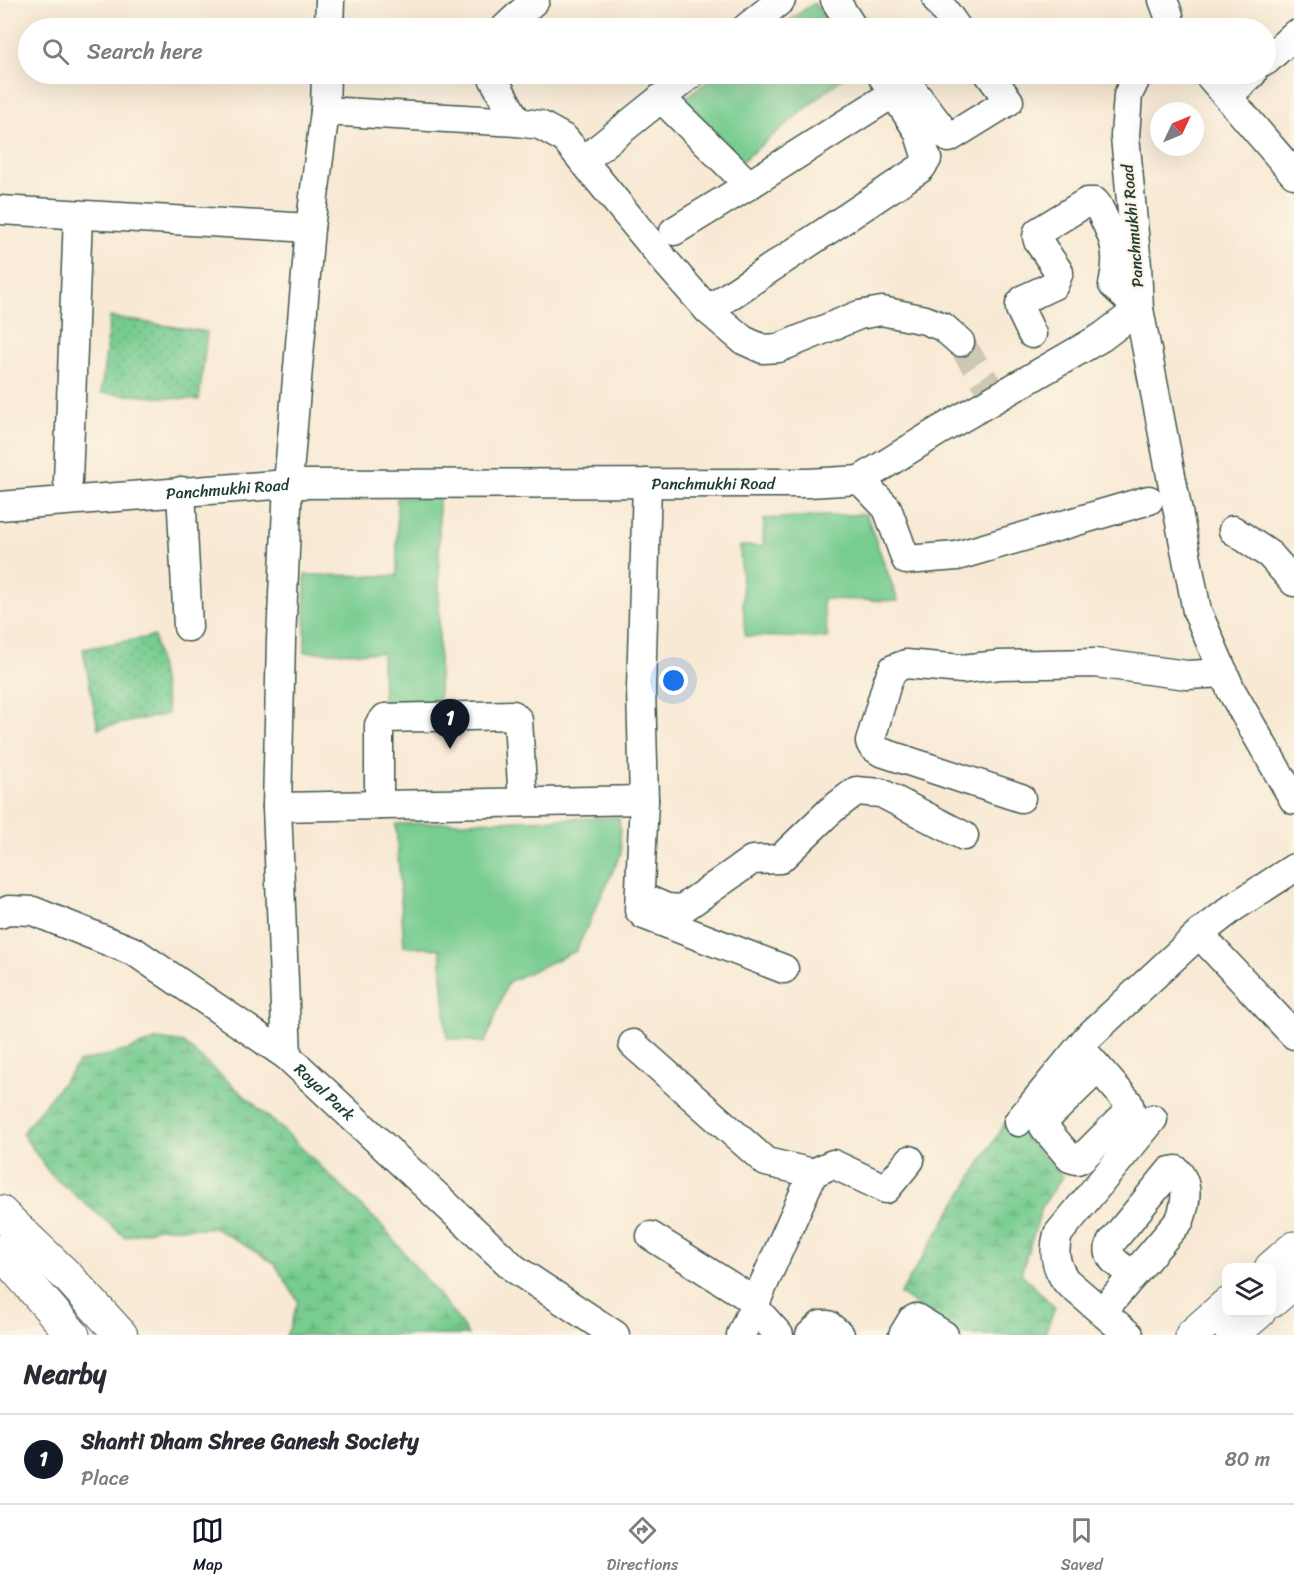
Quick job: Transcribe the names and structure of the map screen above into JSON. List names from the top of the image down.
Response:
{
  "streets": {
    "street": ["Panchmukhi Road", "Royal Park"]
  },
  "north": "top right",
  "page": {
    "search": "Search here",
    "pins": "1",
    "heading": "Nearby",
    "list": [
      {
        "mark": "1",
        "name": "Shanti Dham Shree Ganesh Society",
        "note": "Place",
        "value": "80 m"
      }
    ],
    "nav": ["Map", "Directions", "Saved"]
  }
}
